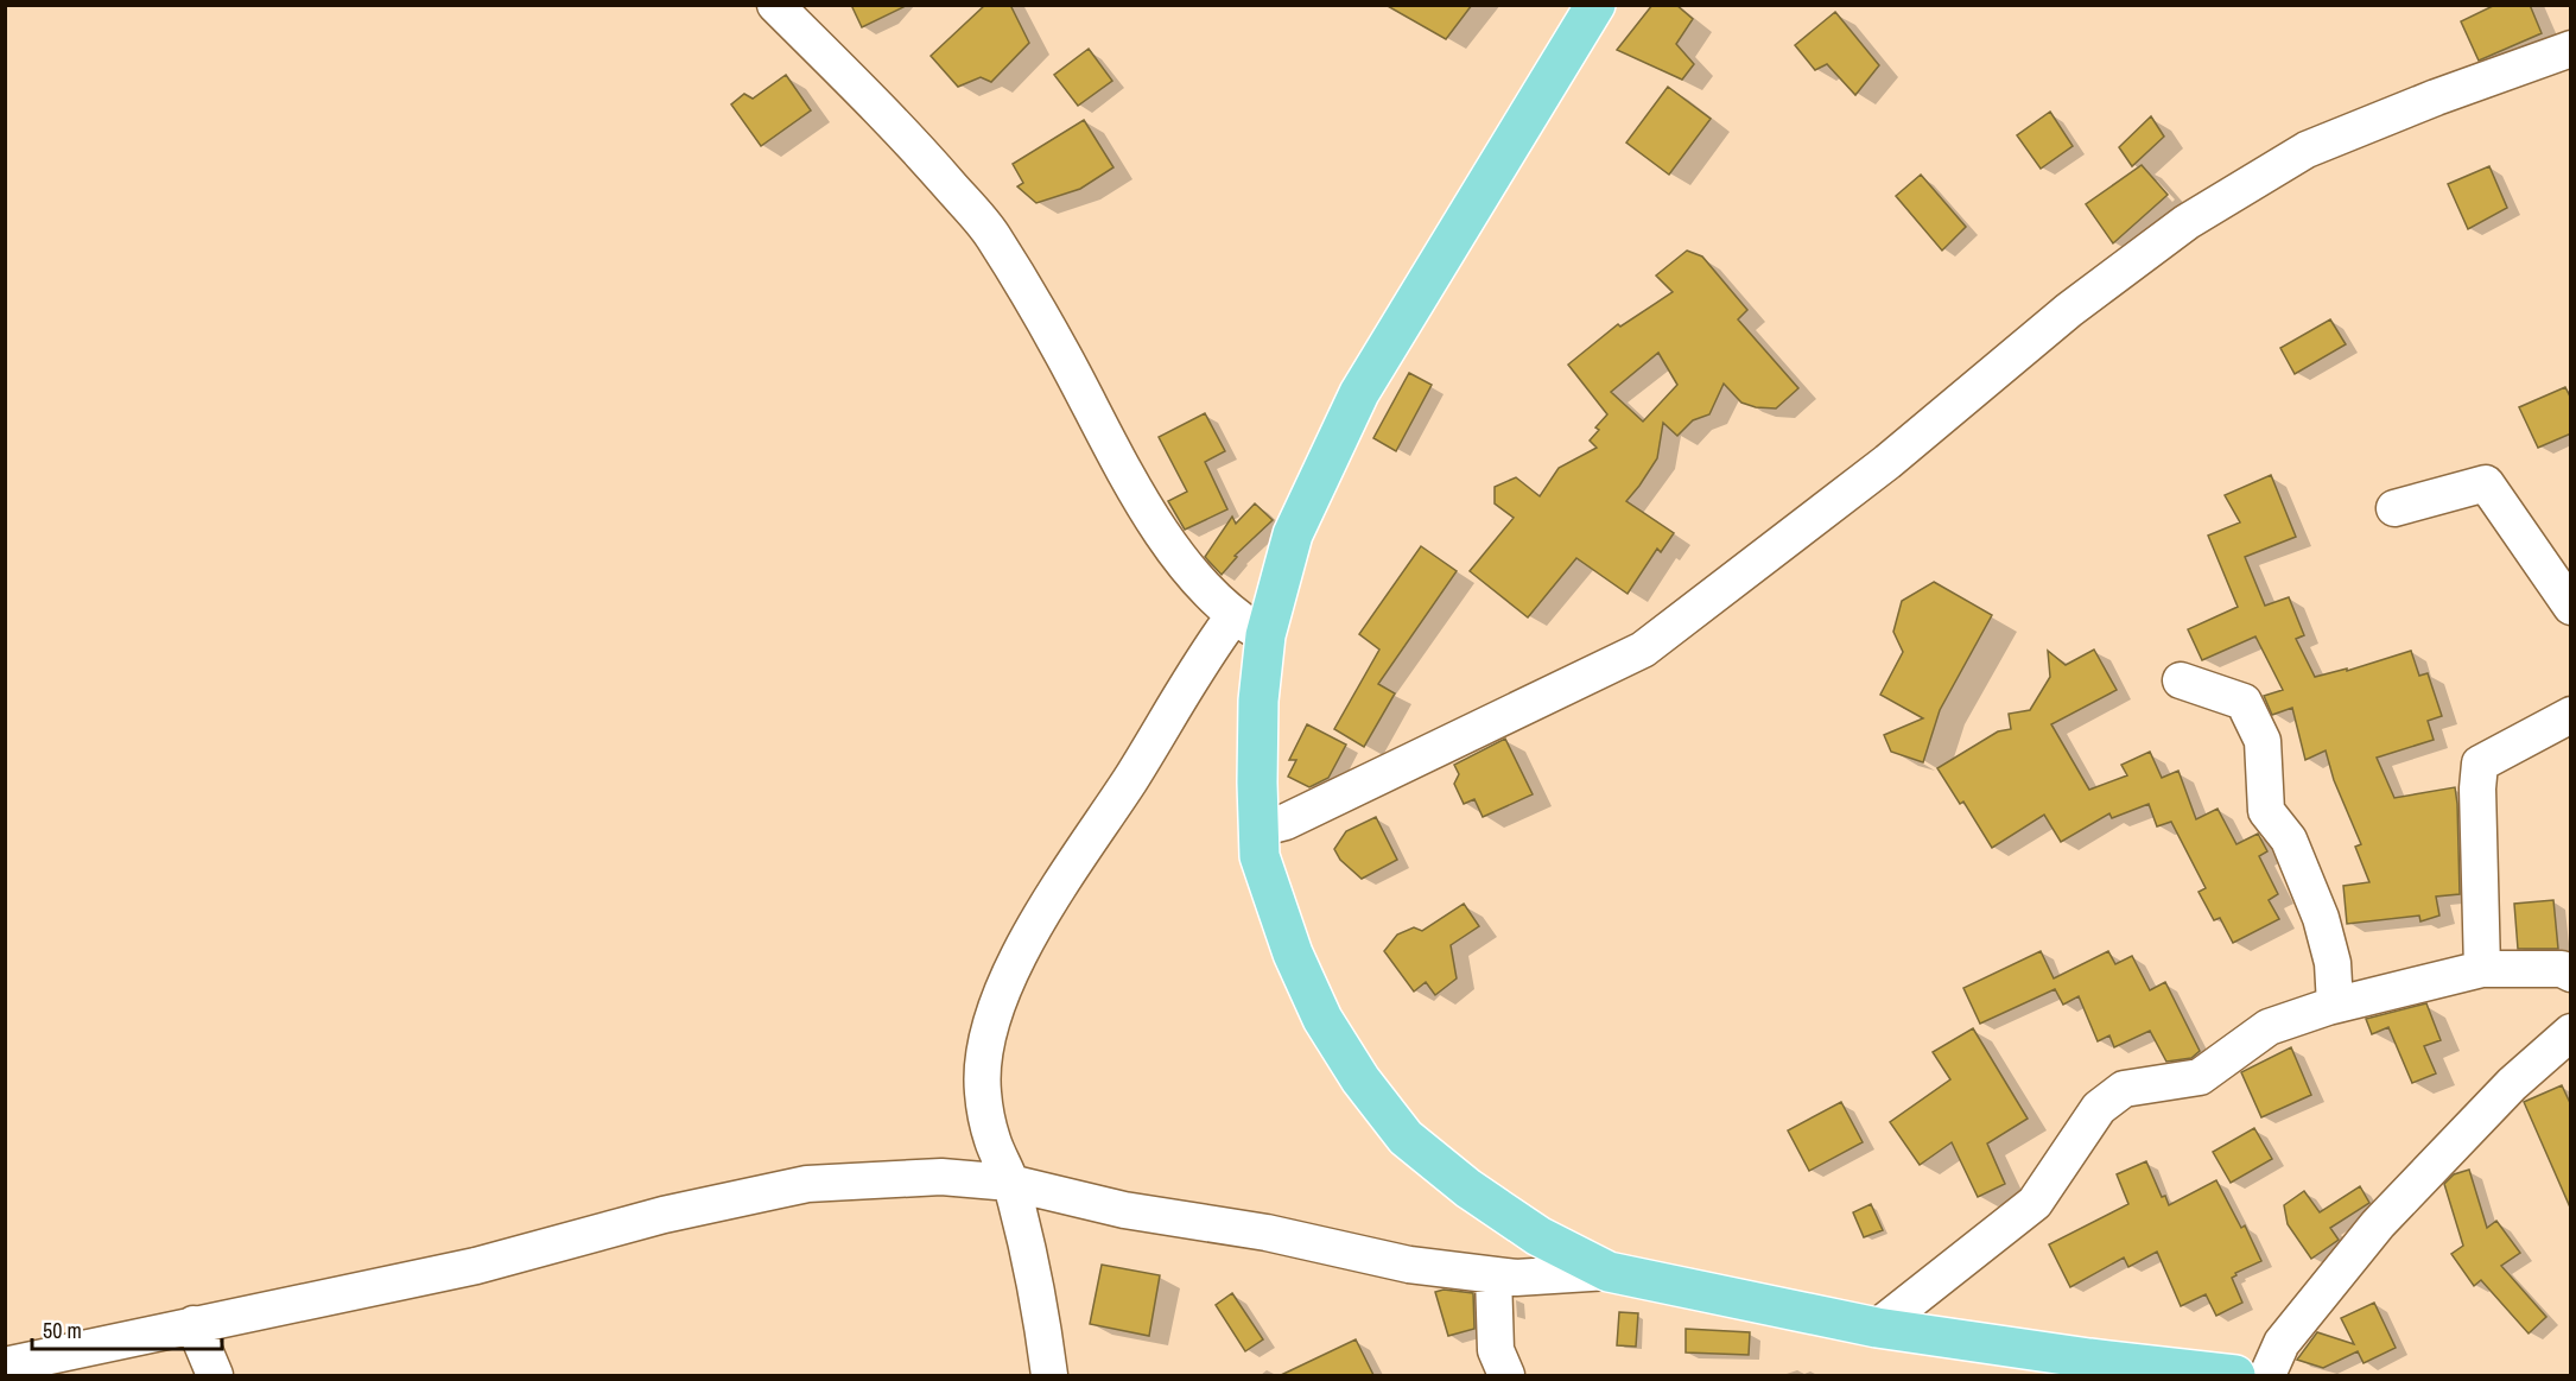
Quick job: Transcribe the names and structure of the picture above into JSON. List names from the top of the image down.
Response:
{
  "scale_bar": "50 m"
}
